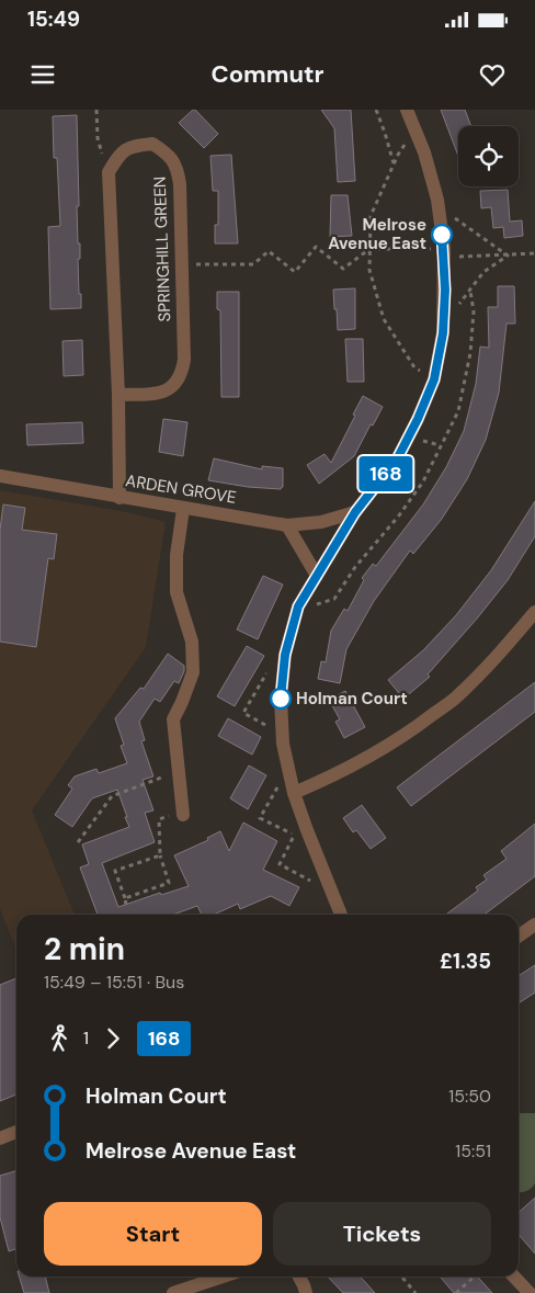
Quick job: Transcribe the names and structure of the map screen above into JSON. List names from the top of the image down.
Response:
{
  "streets": {
    "street": ["SPRINGHILL GREEN", "ARDEN GROVE"]
  },
  "places": ["Melrose Avenue East", "Holman Court"],
  "lines": ["bus line 168"],
  "page": {
    "status": "15:49",
    "header": "Commutr",
    "on_map": "168",
    "heading": ["2 min", "15:49 – 15:51 · Bus", "£1.35"],
    "legs": ["1", "168"],
    "list": [
      {
        "name": "Holman Court",
        "value": "15:50"
      },
      {
        "name": "Melrose Avenue East",
        "value": "15:51"
      }
    ],
    "buttons": ["Start", "Tickets"]
  }
}
